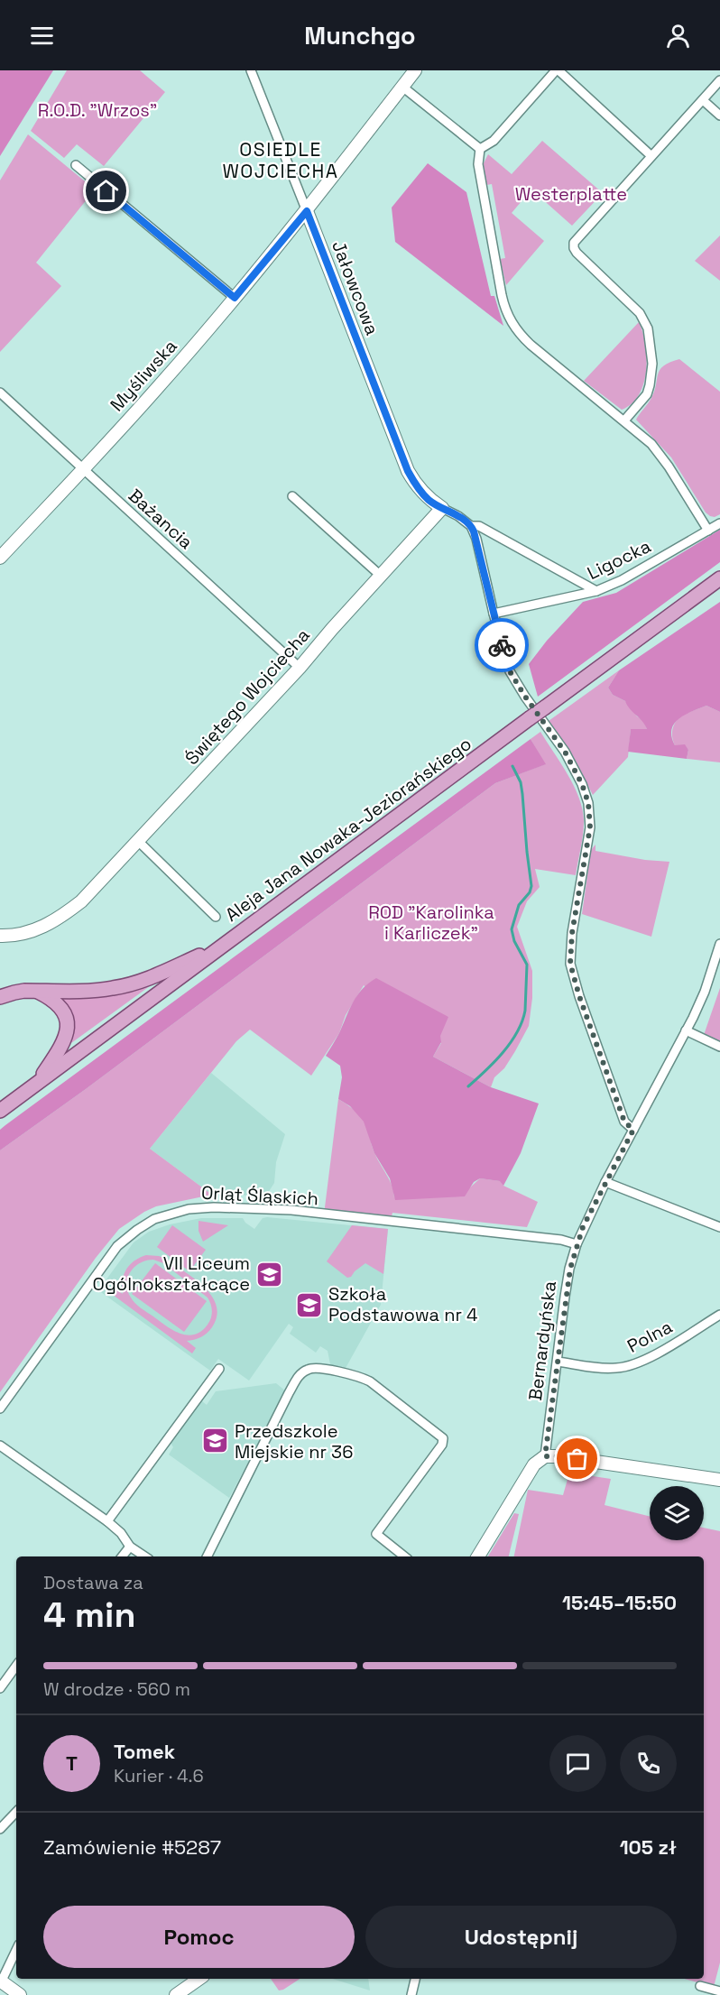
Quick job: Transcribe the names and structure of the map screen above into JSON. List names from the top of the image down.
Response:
{
  "streets": {
    "main road": ["Aleja Jana Nowaka-Jeziorańskiego"],
    "street": [
      "Jałowcowa",
      "Myśliwska",
      "Bażancia",
      "Ligocka",
      "Świętego Wojciecha",
      "Orląt Śląskich",
      "Polna",
      "Bernardyńska"
    ]
  },
  "crossings": [
    ["Jałowcowa", "Myśliwska"],
    ["Jałowcowa", "Świętego Wojciecha"],
    ["Myśliwska", "Bażancia"],
    ["Bażancia", "Świętego Wojciecha"],
    ["Orląt Śląskich", "Bernardyńska"],
    ["Polna", "Bernardyńska"]
  ],
  "districts": ["OSIEDLE WOJCIECHA"],
  "parks": ["R.O.D. \"Wrzos\"", "Westerplatte", "ROD \"Karolinka i Karliczek\""],
  "places": {
    "school or university": ["VII Liceum Ogólnokształcące", "Szkoła Podstawowa nr 4", "Przedszkole Miejskie nr 36"]
  },
  "page": {
    "header": "Munchgo",
    "heading": ["4 min", "Dostawa za", "15:45–15:50"],
    "panel": [
      "Tomek",
      "Kurier · 4.6",
      "Zamówienie #5287",
      "105 zł"
    ],
    "bar": "W drodze · 560 m",
    "round": "T",
    "buttons": ["Pomoc", "Udostępnij"]
  }
}
